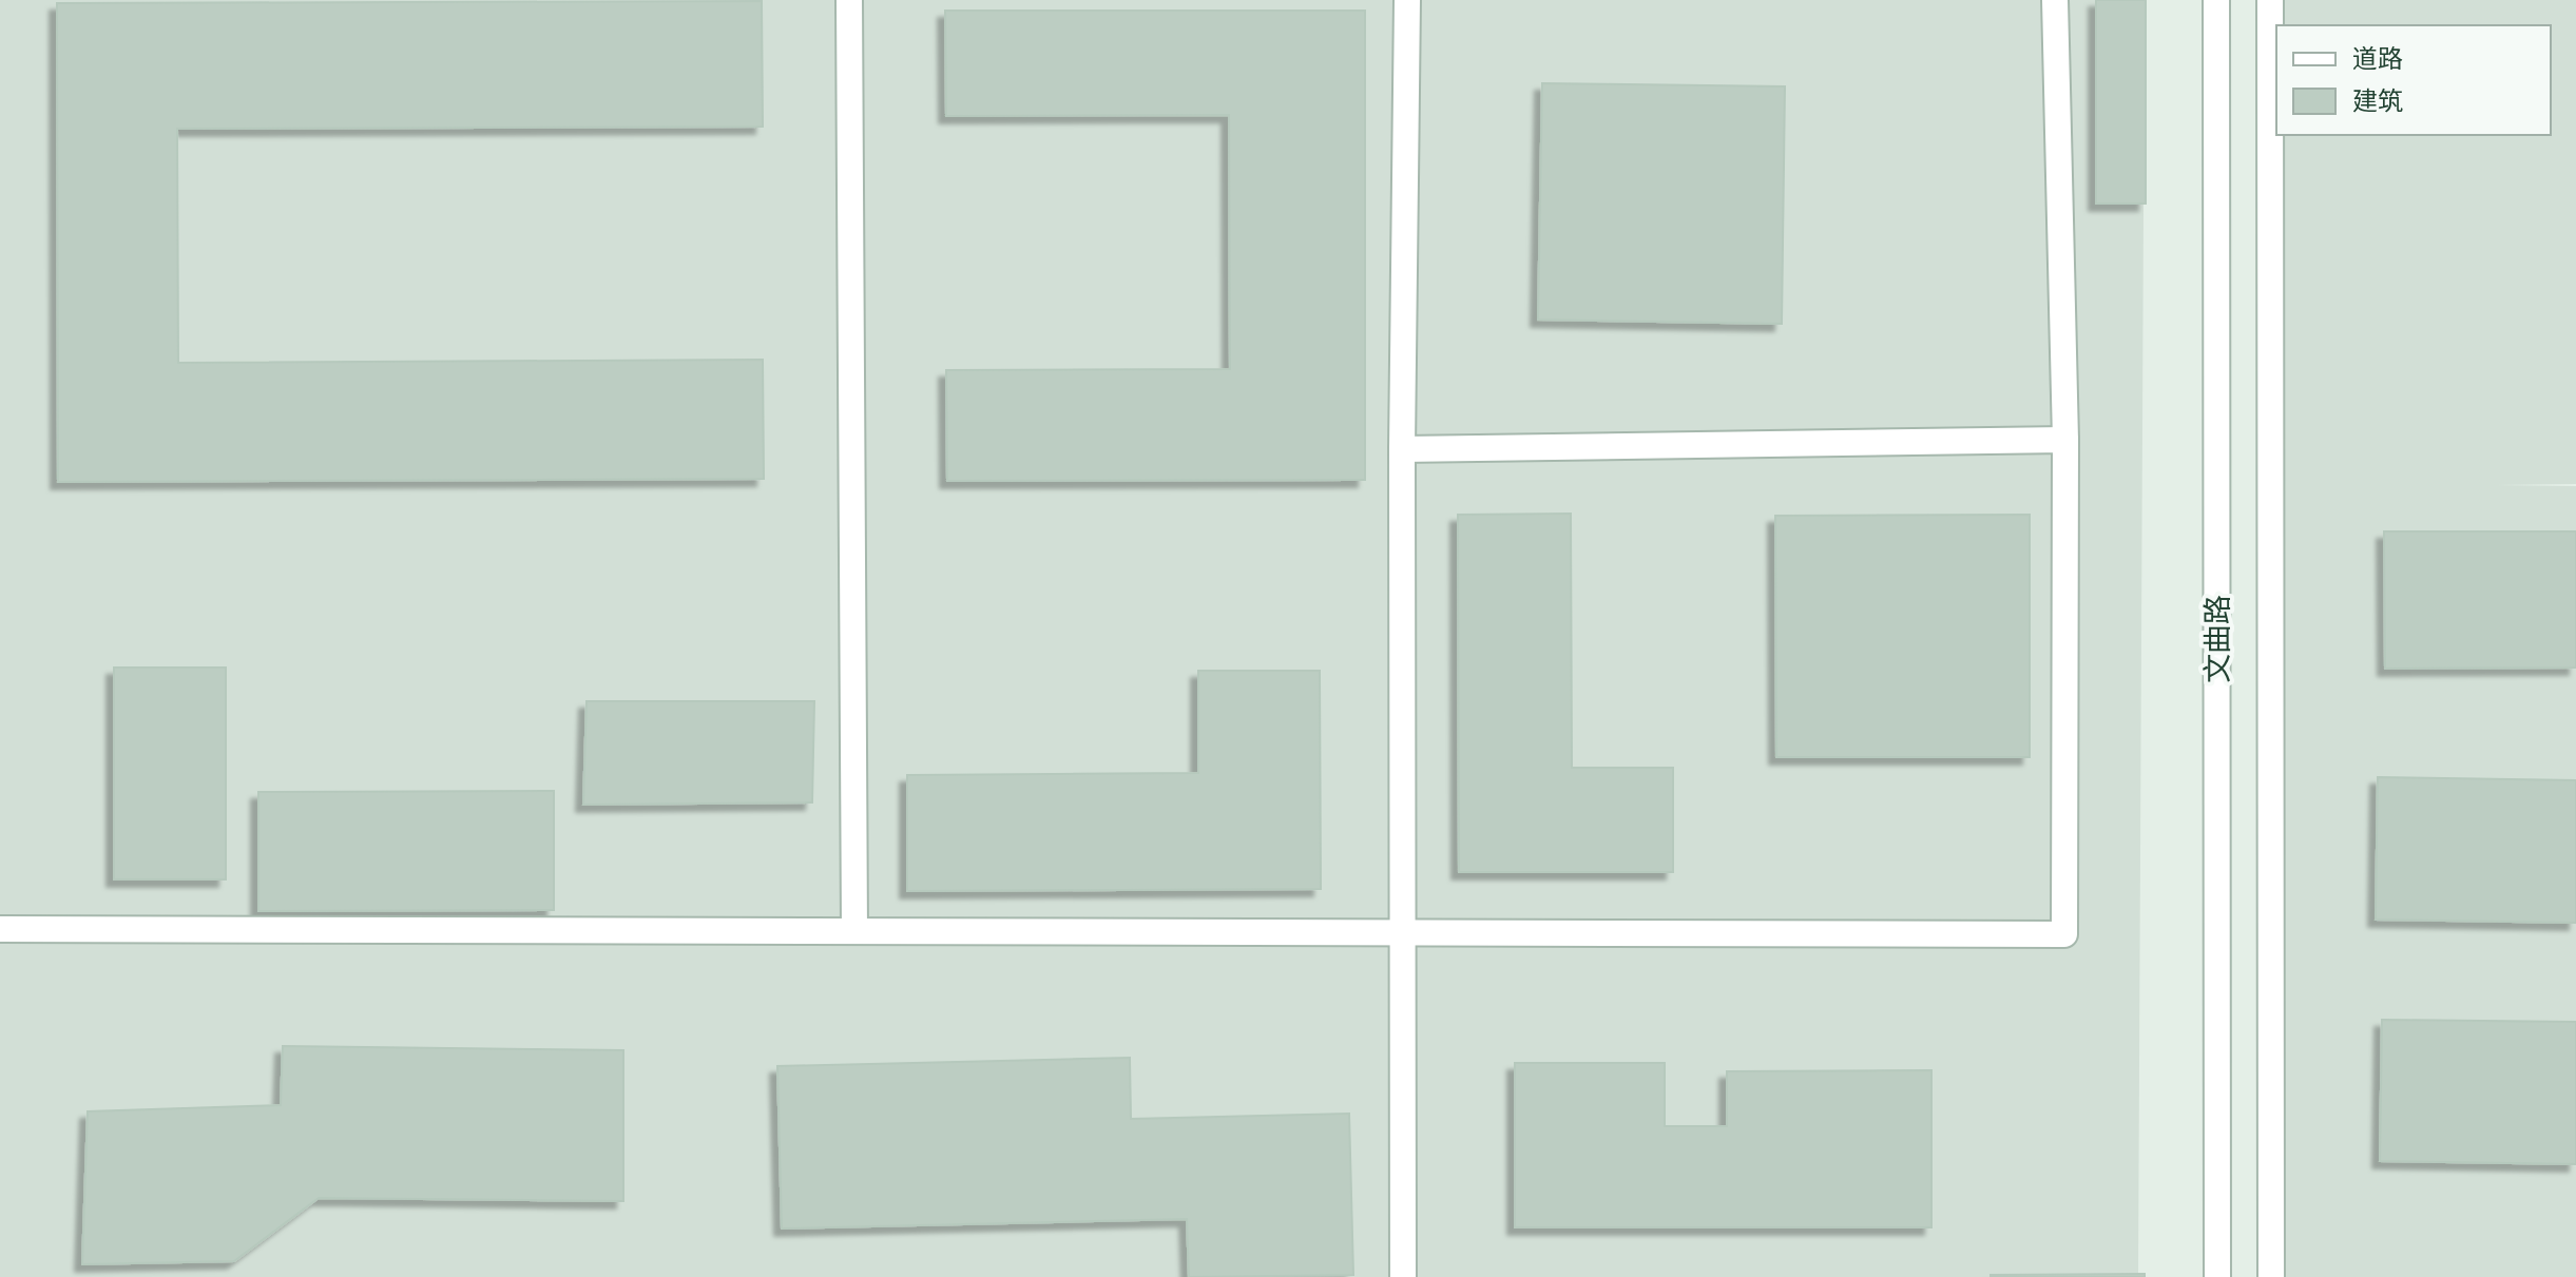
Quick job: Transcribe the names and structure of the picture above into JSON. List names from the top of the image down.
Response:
{
  "streets": {
    "street": ["文曲路"]
  },
  "legend": ["道路", "建筑"]
}
